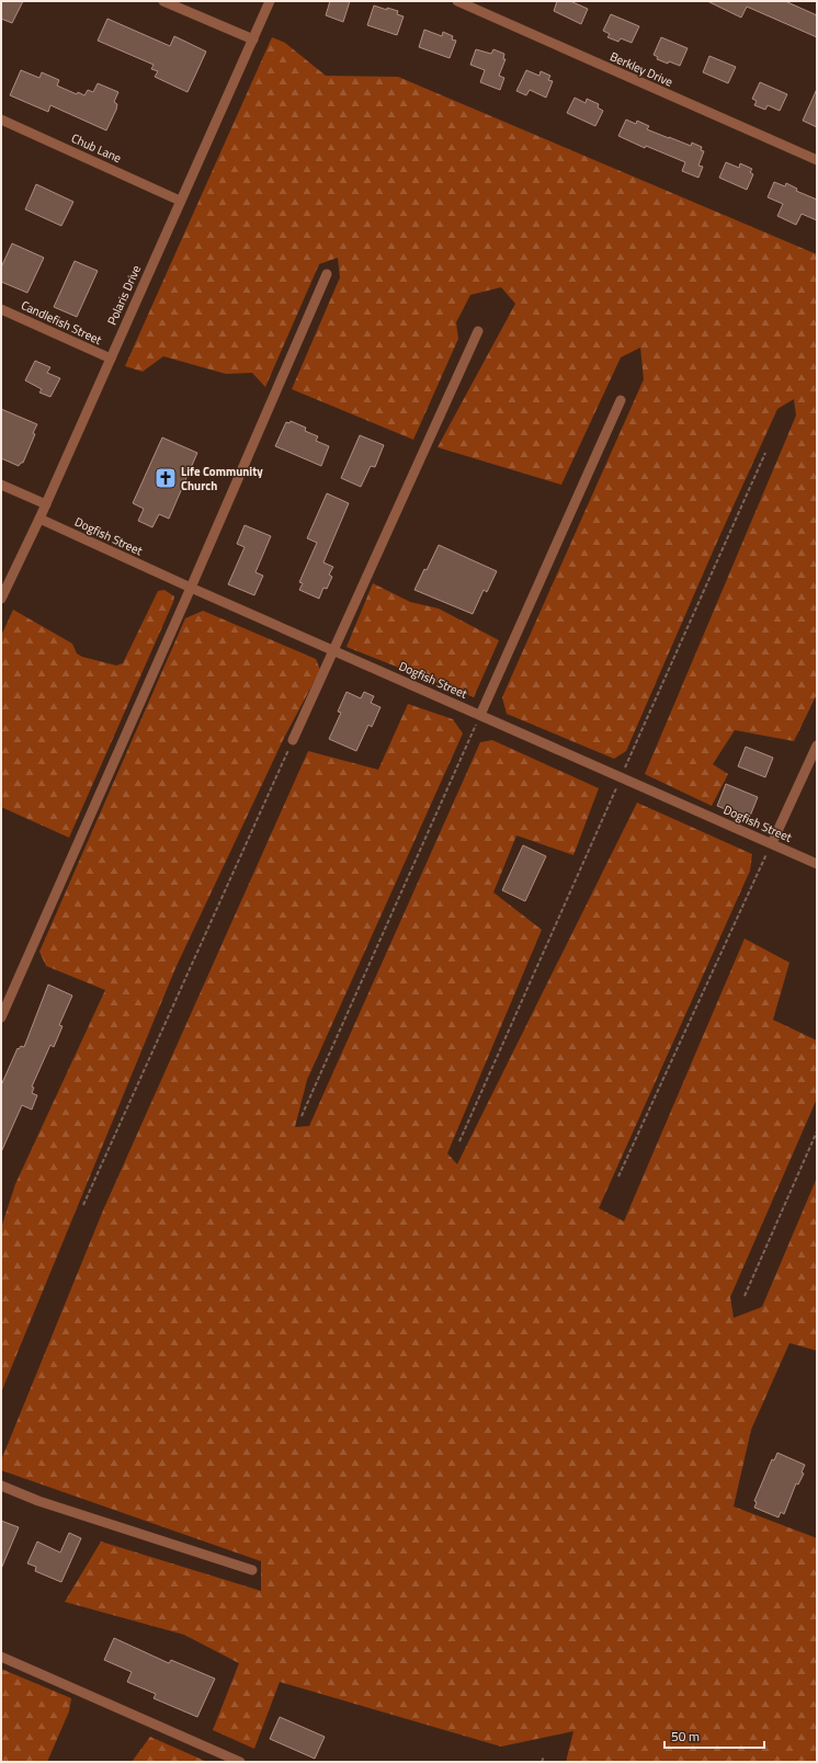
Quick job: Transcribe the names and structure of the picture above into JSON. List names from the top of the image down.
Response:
{
  "streets": {
    "street": [
      "Berkley Drive",
      "Chub Lane",
      "Polaris Drive",
      "Candlefish Street",
      "Dogfish Street"
    ]
  },
  "crossings": [
    ["Chub Lane", "Polaris Drive"],
    ["Polaris Drive", "Candlefish Street"],
    ["Polaris Drive", "Dogfish Street"]
  ],
  "places": {
    "church": ["Life Community Church"]
  },
  "scale_bar": "50 m"
}
